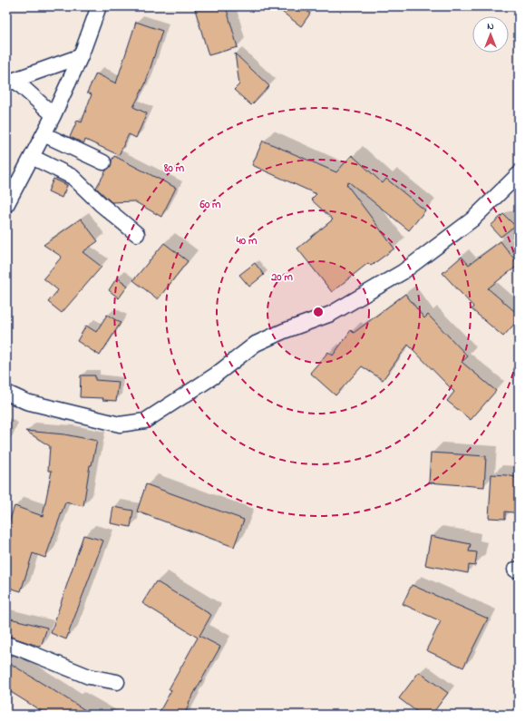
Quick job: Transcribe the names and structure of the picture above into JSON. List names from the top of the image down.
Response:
{
  "north": "top",
  "rings": [
    "80 m",
    "60 m",
    "40 m",
    "20 m"
  ]
}
